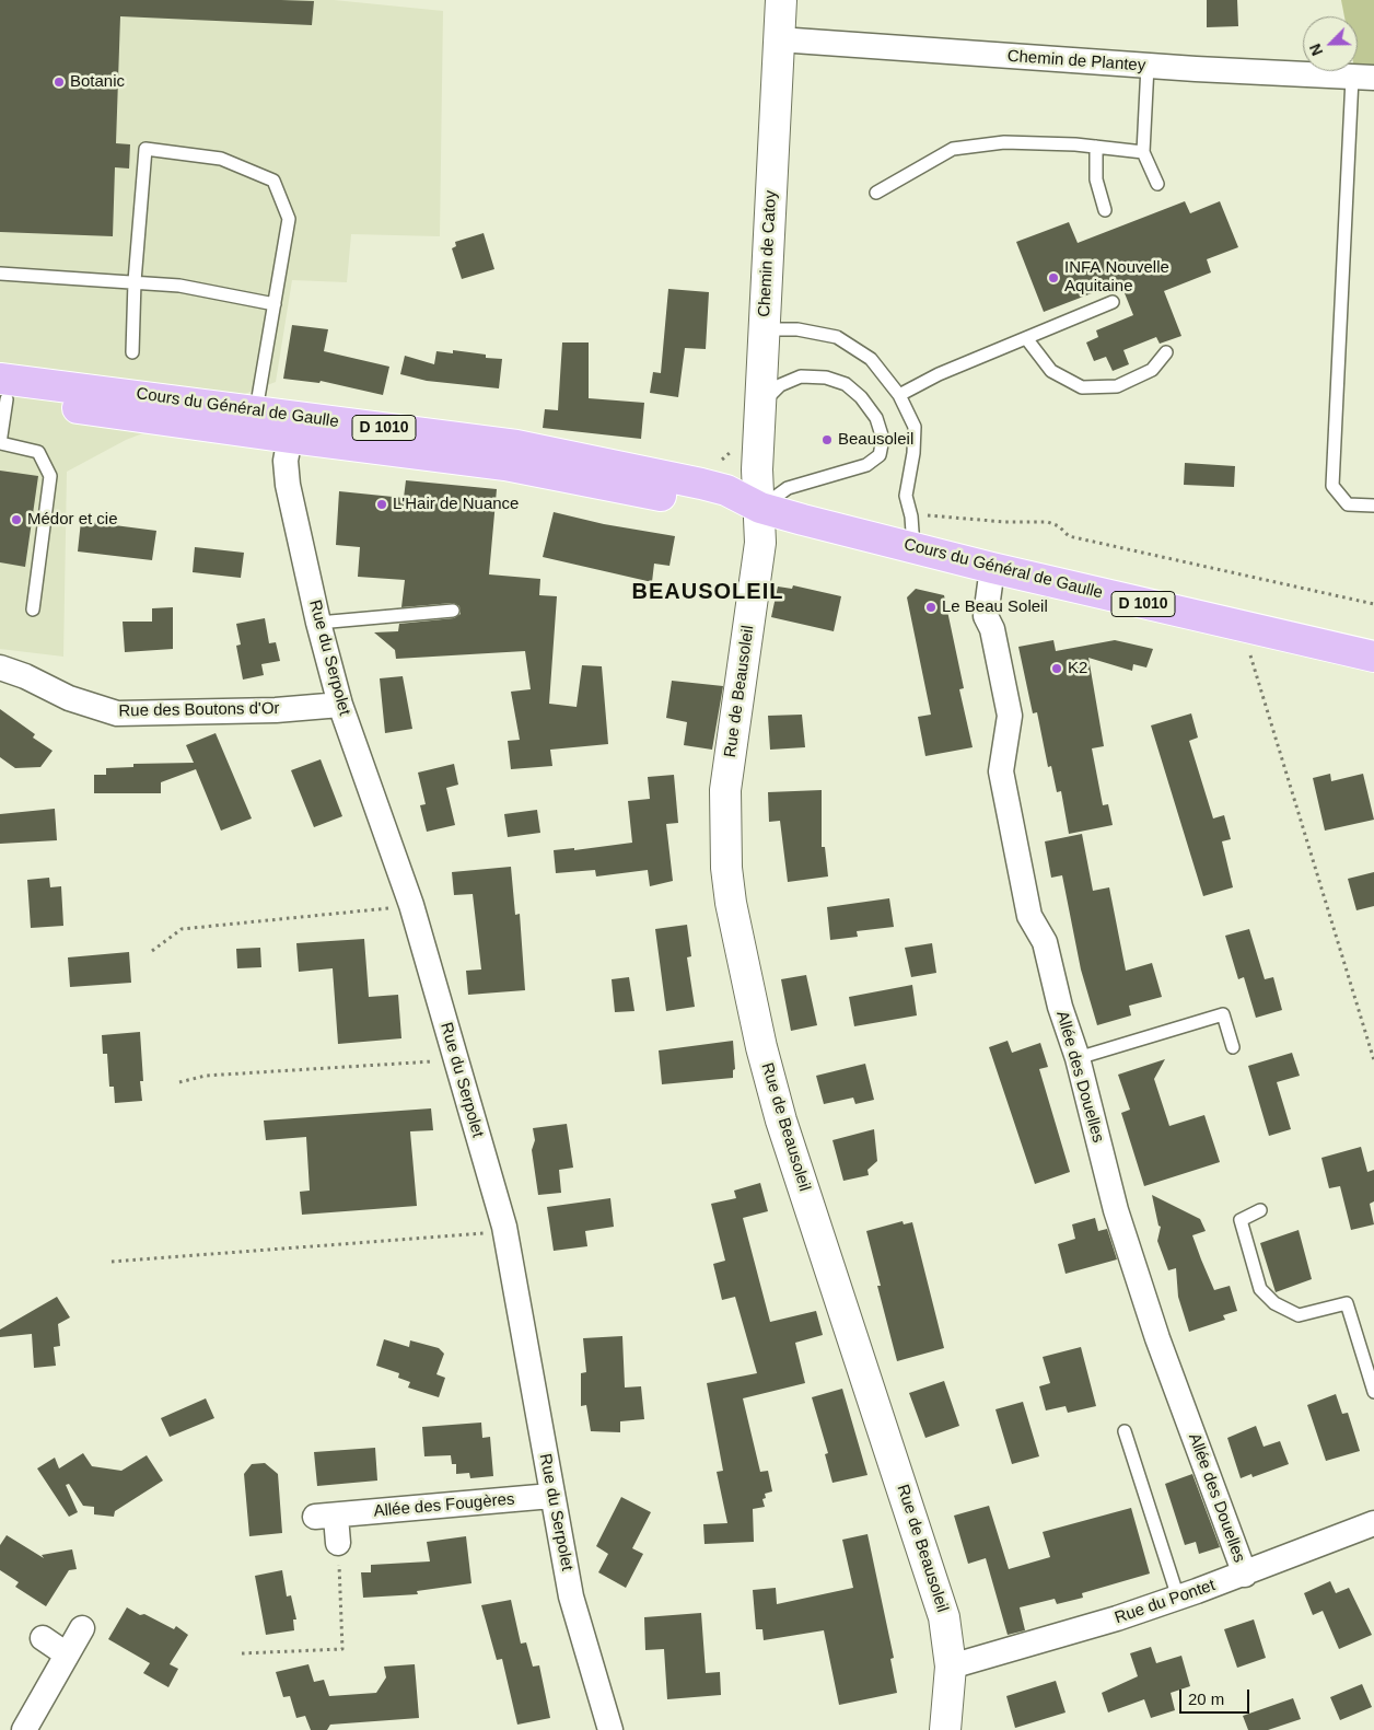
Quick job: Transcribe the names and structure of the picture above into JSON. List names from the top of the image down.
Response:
{
  "streets": {
    "main road": ["Cours du Général de Gaulle", "D 1010"],
    "street": [
      "Chemin de Plantey",
      "Chemin de Catoy",
      "Rue du Serpolet",
      "Rue de Beausoleil",
      "Rue des Boutons d'Or",
      "Allée des Douelles",
      "Allée des Fougères",
      "Rue du Pontet"
    ]
  },
  "crossings": [
    ["Chemin de Plantey", "Chemin de Catoy"],
    ["Chemin de Catoy", "Cours du Général de Gaulle"],
    ["Chemin de Catoy", "Rue de Beausoleil"],
    ["Cours du Général de Gaulle", "Rue du Serpolet"],
    ["Cours du Général de Gaulle", "Rue de Beausoleil"],
    ["Cours du Général de Gaulle", "Allée des Douelles"],
    ["Rue du Serpolet", "Rue des Boutons d'Or"],
    ["Rue du Serpolet", "Allée des Fougères"],
    ["Rue de Beausoleil", "Rue du Pontet"],
    ["Allée des Douelles", "Rue du Pontet"]
  ],
  "districts": ["BEAUSOLEIL"],
  "places": [
    "Botanic",
    "INFA Nouvelle Aquitaine",
    "Beausoleil",
    "L'Hair de Nuance",
    "Médor et cie",
    "Le Beau Soleil",
    "K2"
  ],
  "scale_bar": "20 m",
  "north": "bottom left"
}
